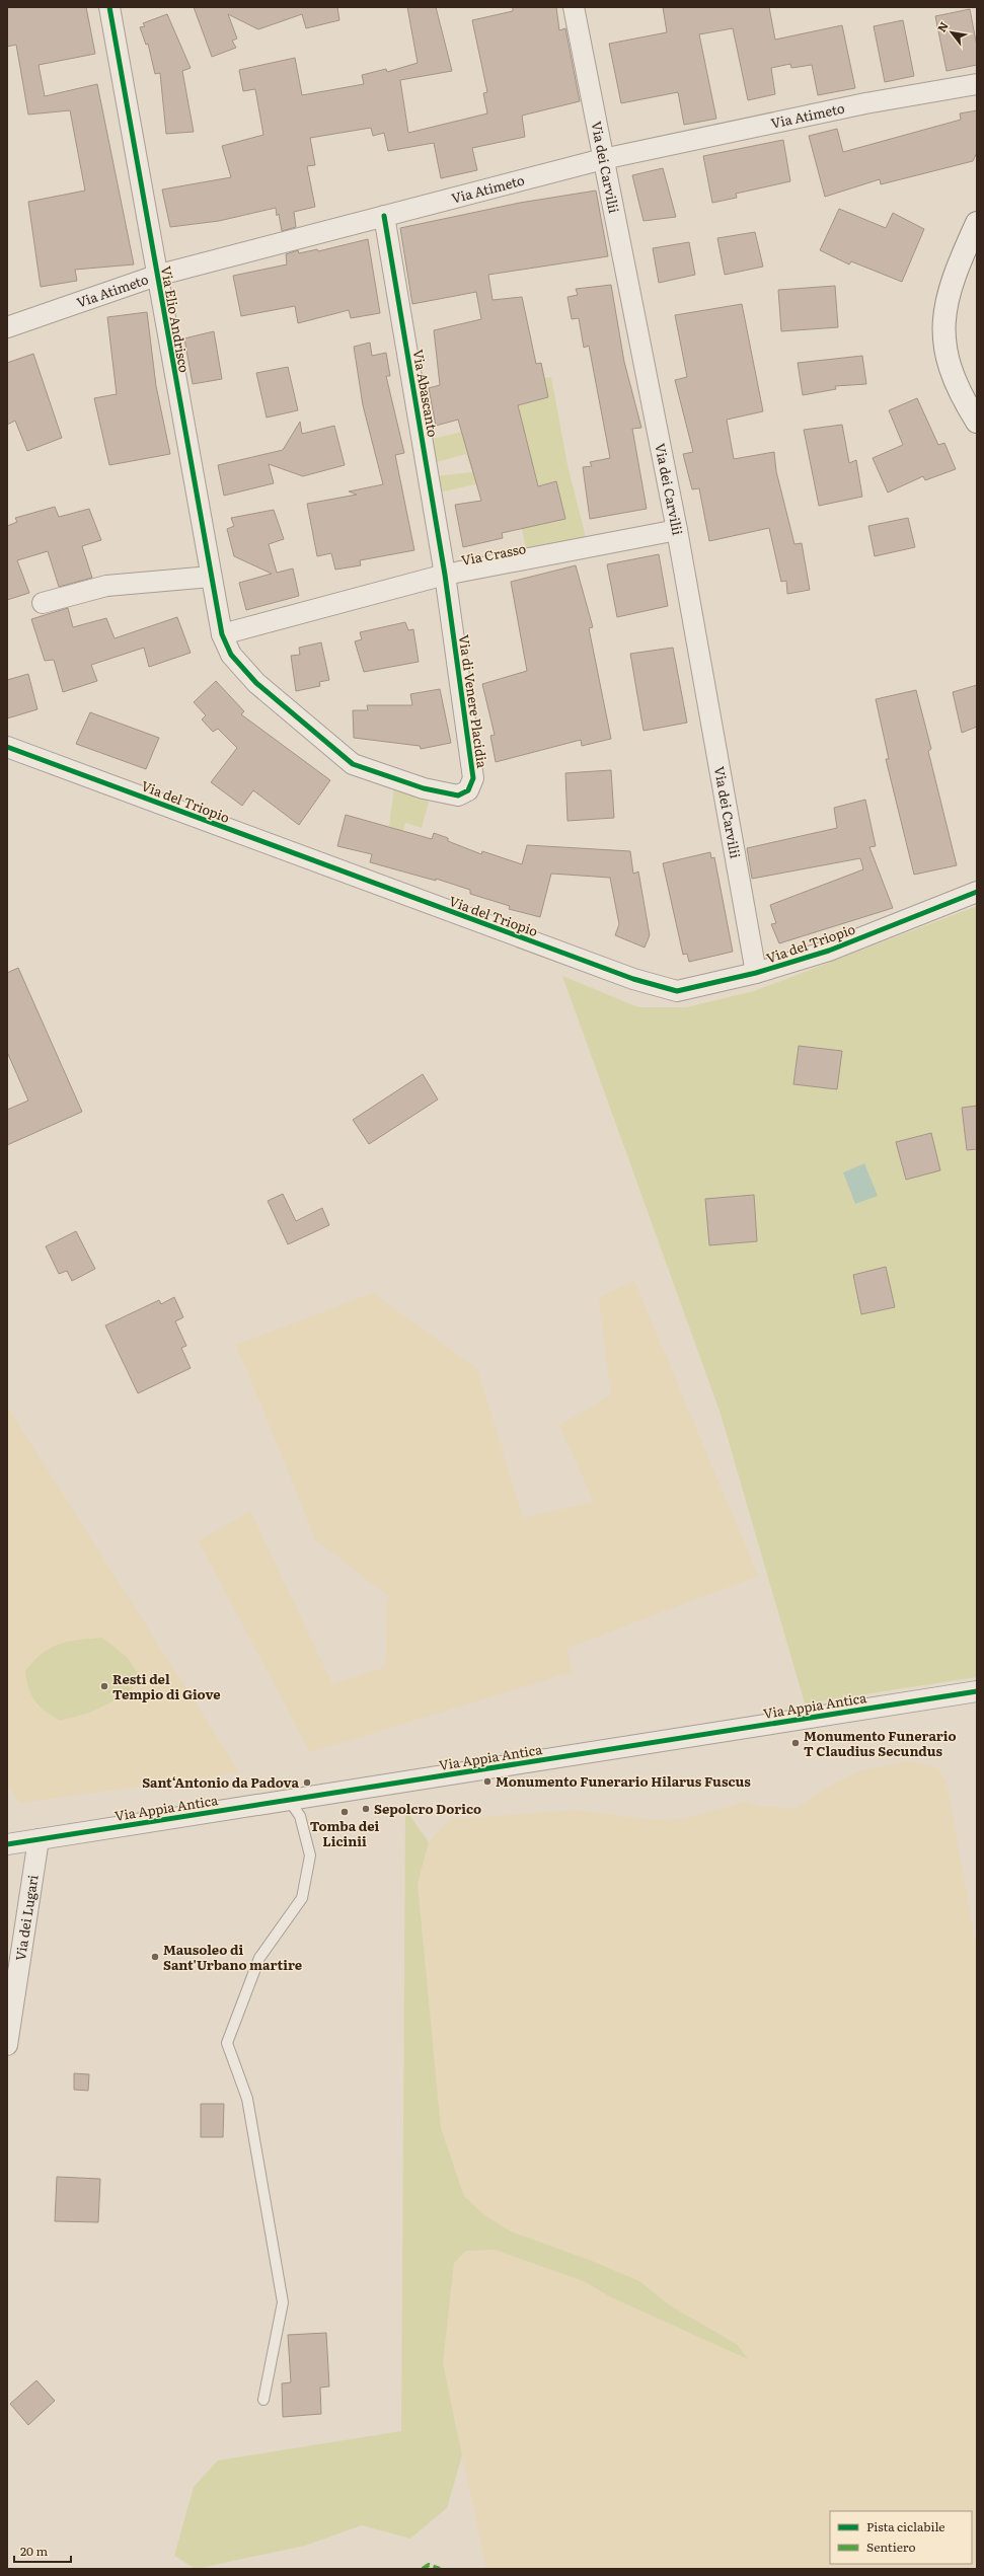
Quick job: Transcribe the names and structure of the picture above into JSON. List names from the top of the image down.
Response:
{
  "streets": {
    "street": [
      "Via Atimeto",
      "Via dei Carvilii",
      "Via Elio Andrisco",
      "Via Abascanto",
      "Via Crasso",
      "Via di Venere Placidia",
      "Via del Triopio",
      "Via Appia Antica",
      "Via dei Lugari"
    ]
  },
  "crossings": [
    ["Via Atimeto", "Via dei Carvilii"],
    ["Via Atimeto", "Via Elio Andrisco"],
    ["Via Atimeto", "Via Abascanto"],
    ["Via dei Carvilii", "Via Crasso"],
    ["Via dei Carvilii", "Via del Triopio"],
    ["Via Elio Andrisco", "Via Crasso"],
    ["Via Elio Andrisco", "Via di Venere Placidia"],
    ["Via Abascanto", "Via Crasso"],
    ["Via Abascanto", "Via di Venere Placidia"],
    ["Via Crasso", "Via di Venere Placidia"],
    ["Via Appia Antica", "Via dei Lugari"]
  ],
  "places": [
    "Resti del Tempio di Giove",
    "Monumento Funerario T Claudius Secundus",
    "Monumento Funerario Hilarus Fuscus",
    "Sant‘Antonio da Padova",
    "Sepolcro Dorico",
    "Tomba dei Licinii",
    "Mausoleo di Sant'Urbano martire"
  ],
  "legend": ["Pista ciclabile", "Sentiero"],
  "scale_bar": "20 m",
  "north": "top left"
}
